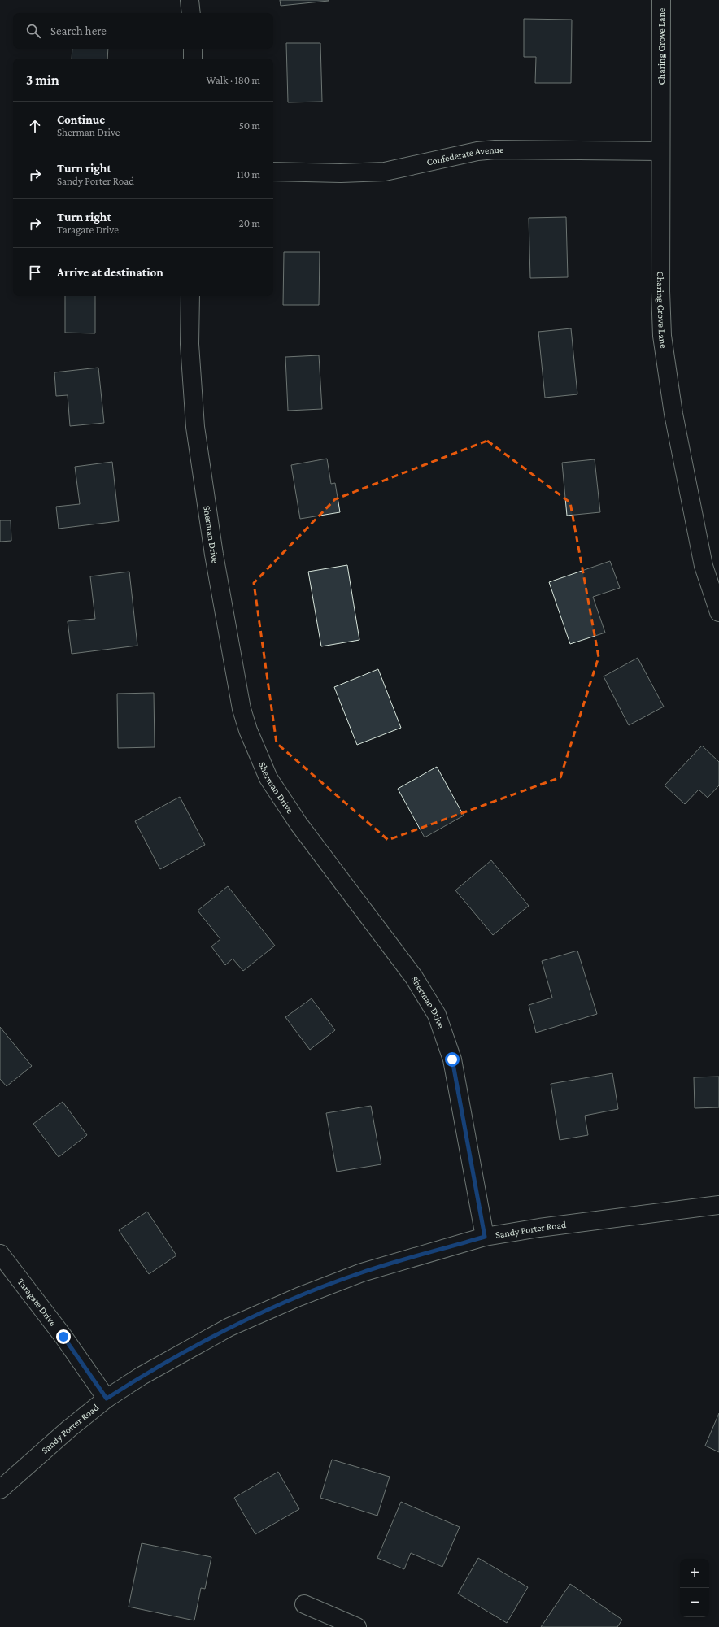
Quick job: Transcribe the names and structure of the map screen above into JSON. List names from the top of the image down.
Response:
{
  "streets": {
    "street": [
      "Charing Grove Lane",
      "Confederate Avenue",
      "Sherman Drive",
      "Sandy Porter Road",
      "Taragate Drive"
    ]
  },
  "crossings": [
    ["Charing Grove Lane", "Confederate Avenue"],
    ["Sherman Drive", "Sandy Porter Road"],
    ["Sandy Porter Road", "Taragate Drive"]
  ],
  "page": {
    "search": "Search here",
    "heading": ["3 min", "Walk · 180 m"],
    "list": [
      ["Continue", "Sherman Drive", "50 m"],
      ["Turn right", "Sandy Porter Road", "110 m"],
      ["Turn right", "Taragate Drive", "20 m"],
      "Arrive at destination"
    ],
    "map_buttons": ["+", "−"]
  }
}
